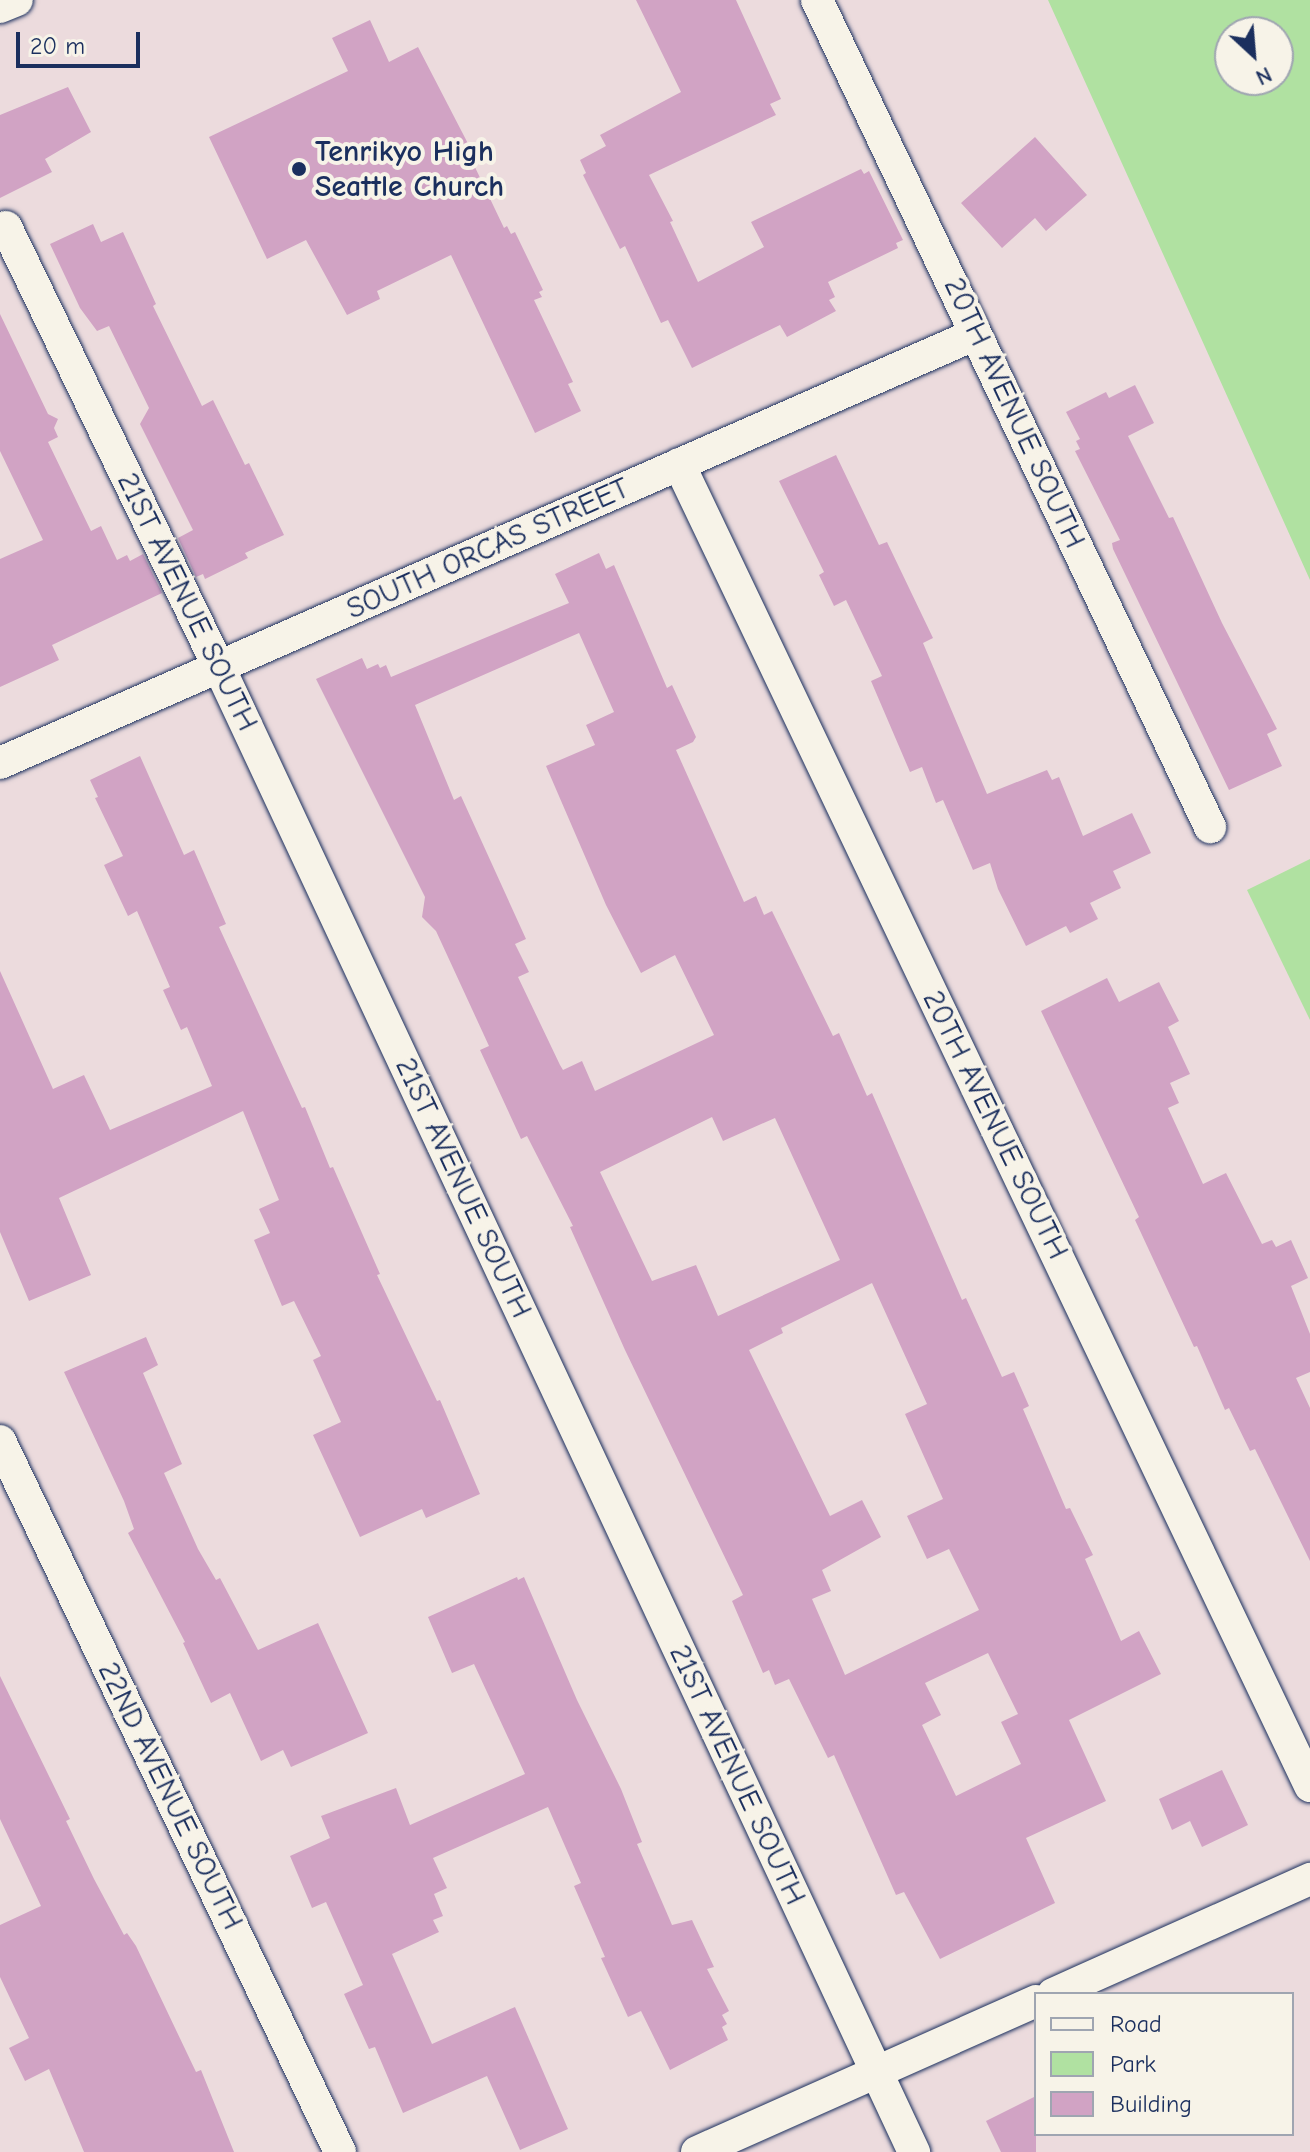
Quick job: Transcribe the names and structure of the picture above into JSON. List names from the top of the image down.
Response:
{
  "streets": {
    "street": [
      "20TH AVENUE SOUTH",
      "SOUTH ORCAS STREET",
      "21ST AVENUE SOUTH",
      "22ND AVENUE SOUTH"
    ]
  },
  "crossings": [
    ["20TH AVENUE SOUTH", "SOUTH ORCAS STREET"],
    ["SOUTH ORCAS STREET", "21ST AVENUE SOUTH"]
  ],
  "places": ["Tenrikyo High Seattle Church"],
  "legend": ["Road", "Park", "Building"],
  "scale_bar": "20 m",
  "north": "bottom right"
}
